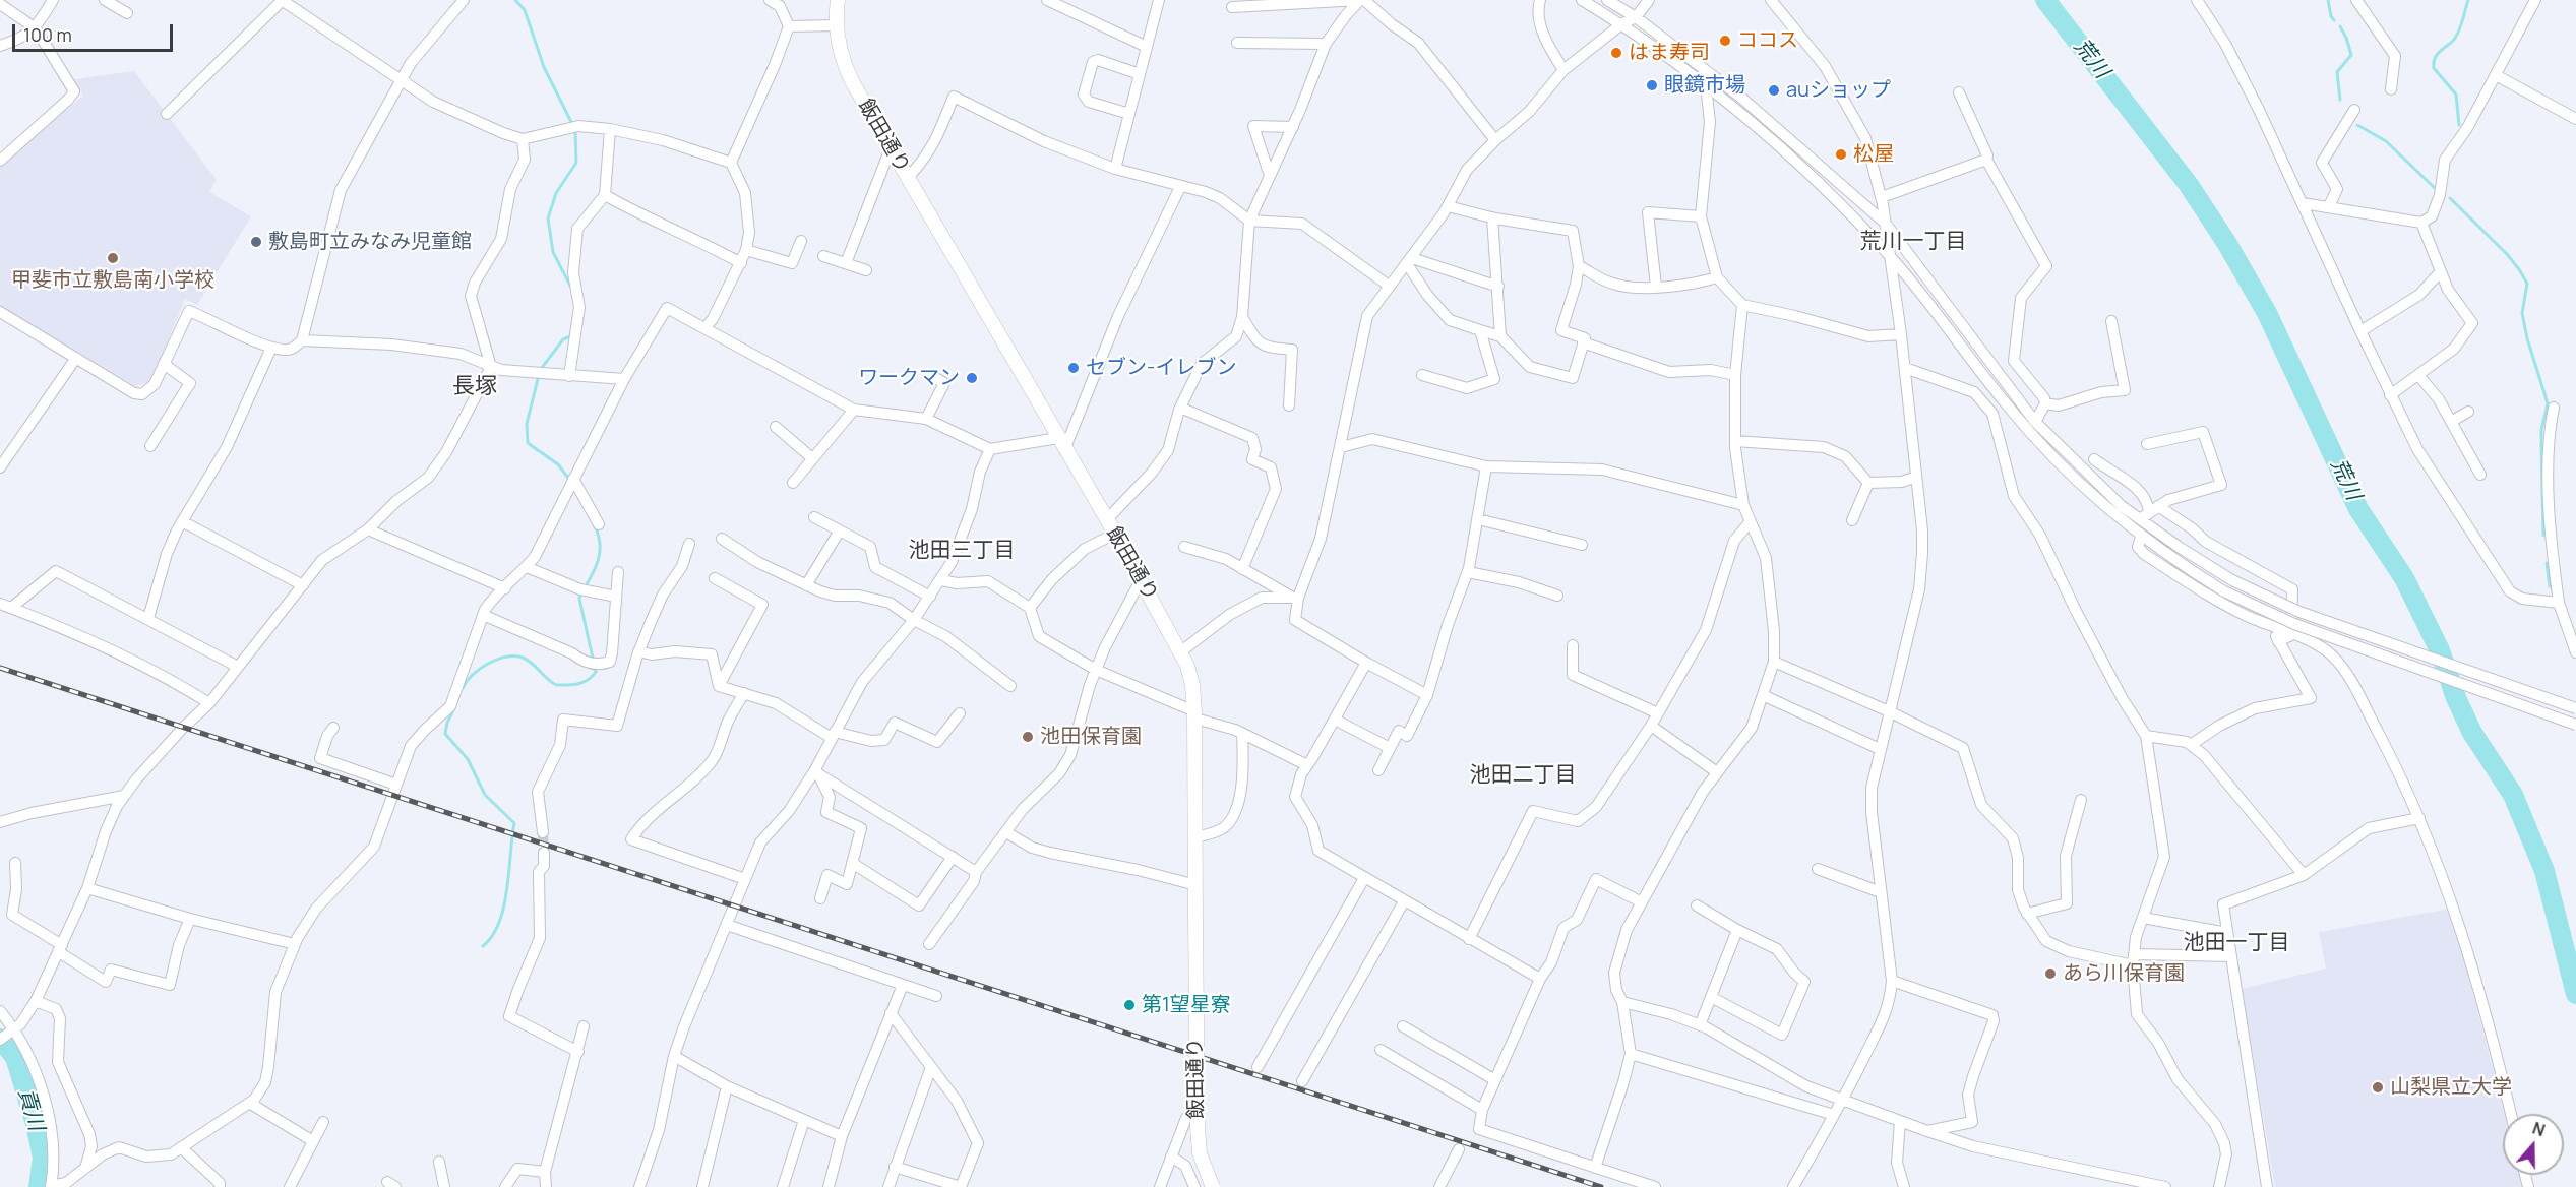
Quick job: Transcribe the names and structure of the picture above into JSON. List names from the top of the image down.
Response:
{
  "streets": {
    "main road": ["飯田通り"]
  },
  "districts": [
    "荒川一丁目",
    "長塚",
    "池田三丁目",
    "池田二丁目",
    "池田一丁目"
  ],
  "water": ["荒川", "貢川"],
  "places": [
    "ココス",
    "はま寿司",
    "眼鏡市場",
    "auショップ",
    "松屋",
    "敷島町立みなみ児童館",
    "甲斐市立敷島南小学校",
    "セブン-イレブン",
    "ワークマン",
    "池田保育園",
    "あら川保育園",
    "第1望星寮",
    "山梨県立大学"
  ],
  "scale_bar": "100 m",
  "north": "top"
}
